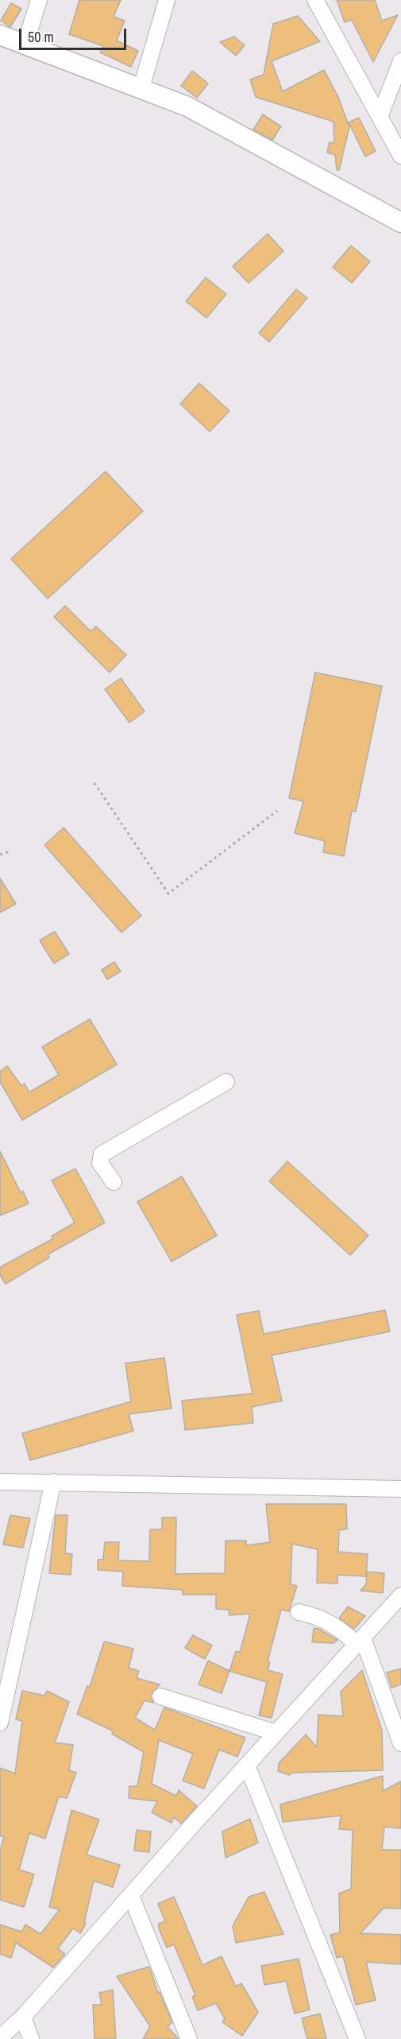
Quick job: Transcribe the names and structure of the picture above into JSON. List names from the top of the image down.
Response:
{
  "scale_bar": "50 m"
}
